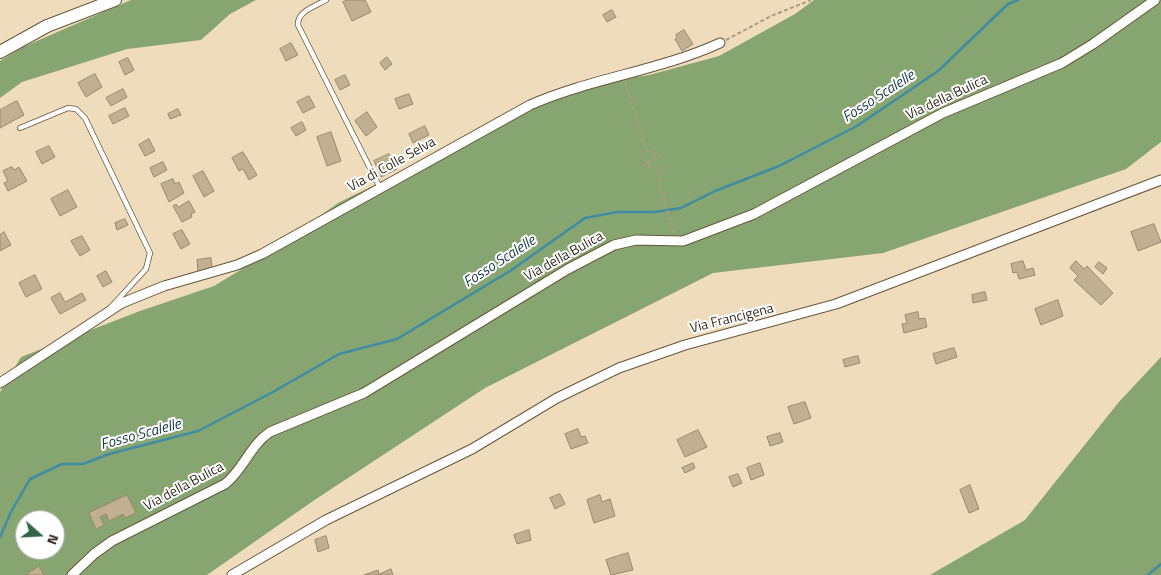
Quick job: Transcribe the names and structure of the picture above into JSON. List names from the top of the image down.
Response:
{
  "streets": {
    "street": ["Via della Bulica", "Via di Colle Selva", "Via Francigena"]
  },
  "water": ["Fosso Scalelle"],
  "north": "right"
}
